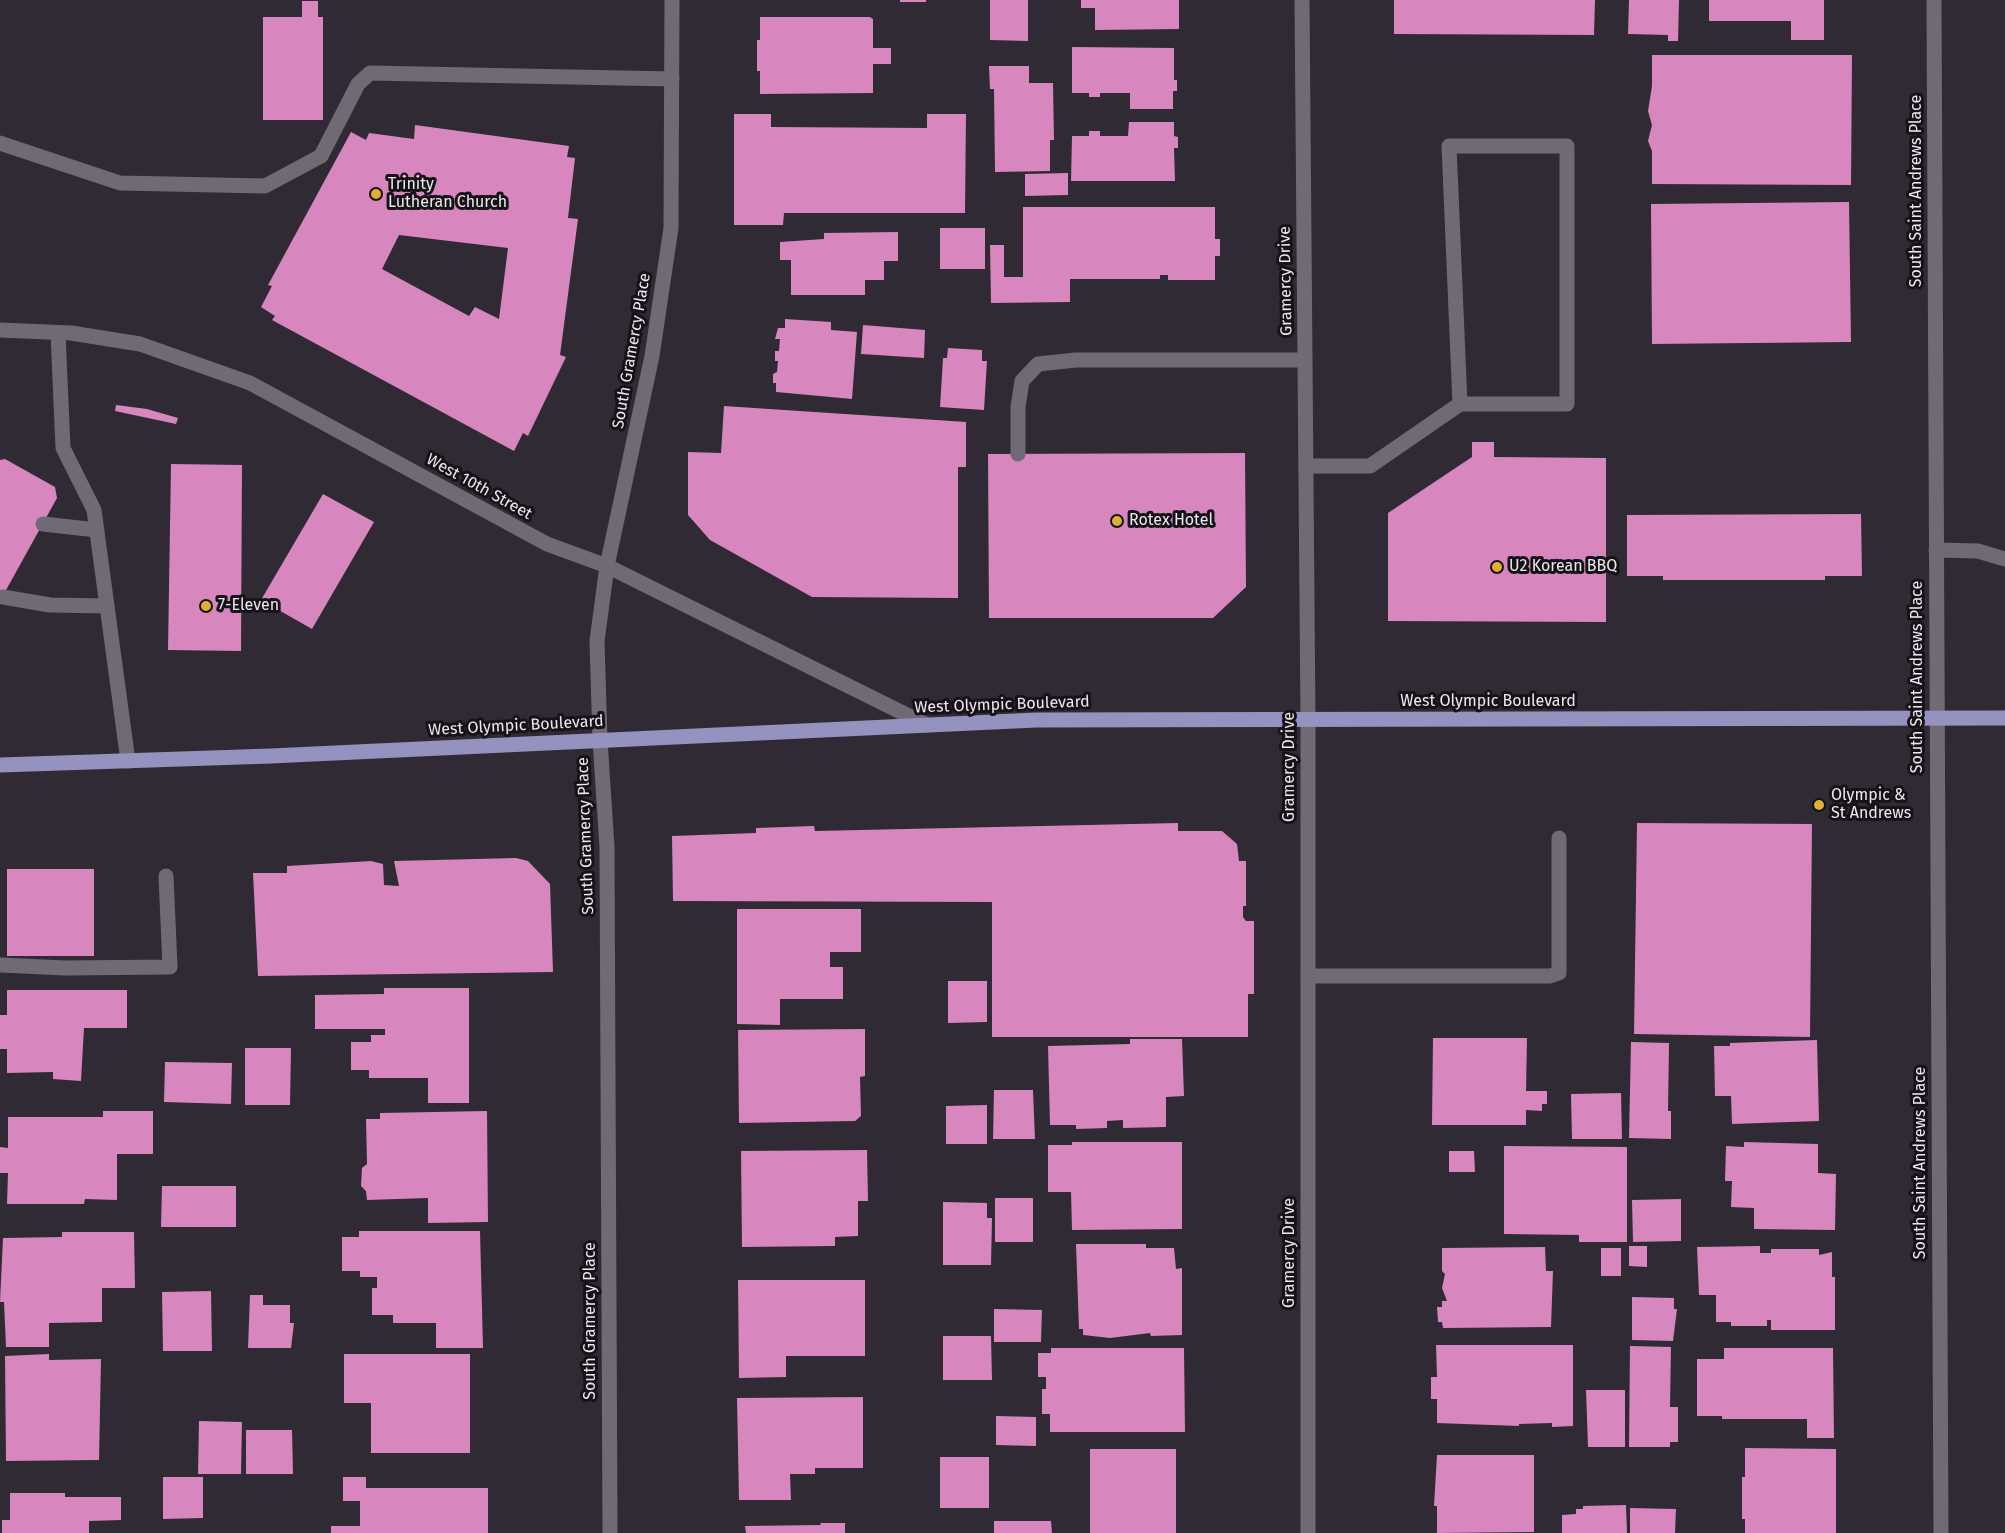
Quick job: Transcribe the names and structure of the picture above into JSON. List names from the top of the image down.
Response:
{
  "streets": {
    "main road": ["West Olympic Boulevard"],
    "street": [
      "South Saint Andrews Place",
      "Gramercy Drive",
      "South Gramercy Place",
      "West 10th Street"
    ]
  },
  "crossings": [
    ["South Saint Andrews Place", "West Olympic Boulevard"],
    ["Gramercy Drive", "West Olympic Boulevard"],
    ["South Gramercy Place", "West 10th Street"],
    ["South Gramercy Place", "West Olympic Boulevard"],
    ["West 10th Street", "West Olympic Boulevard"]
  ],
  "places": [
    "Trinity Lutheran Church",
    "Rotex Hotel",
    "U2 Korean BBQ",
    "7-Eleven",
    "Olympic & St Andrews"
  ]
}
